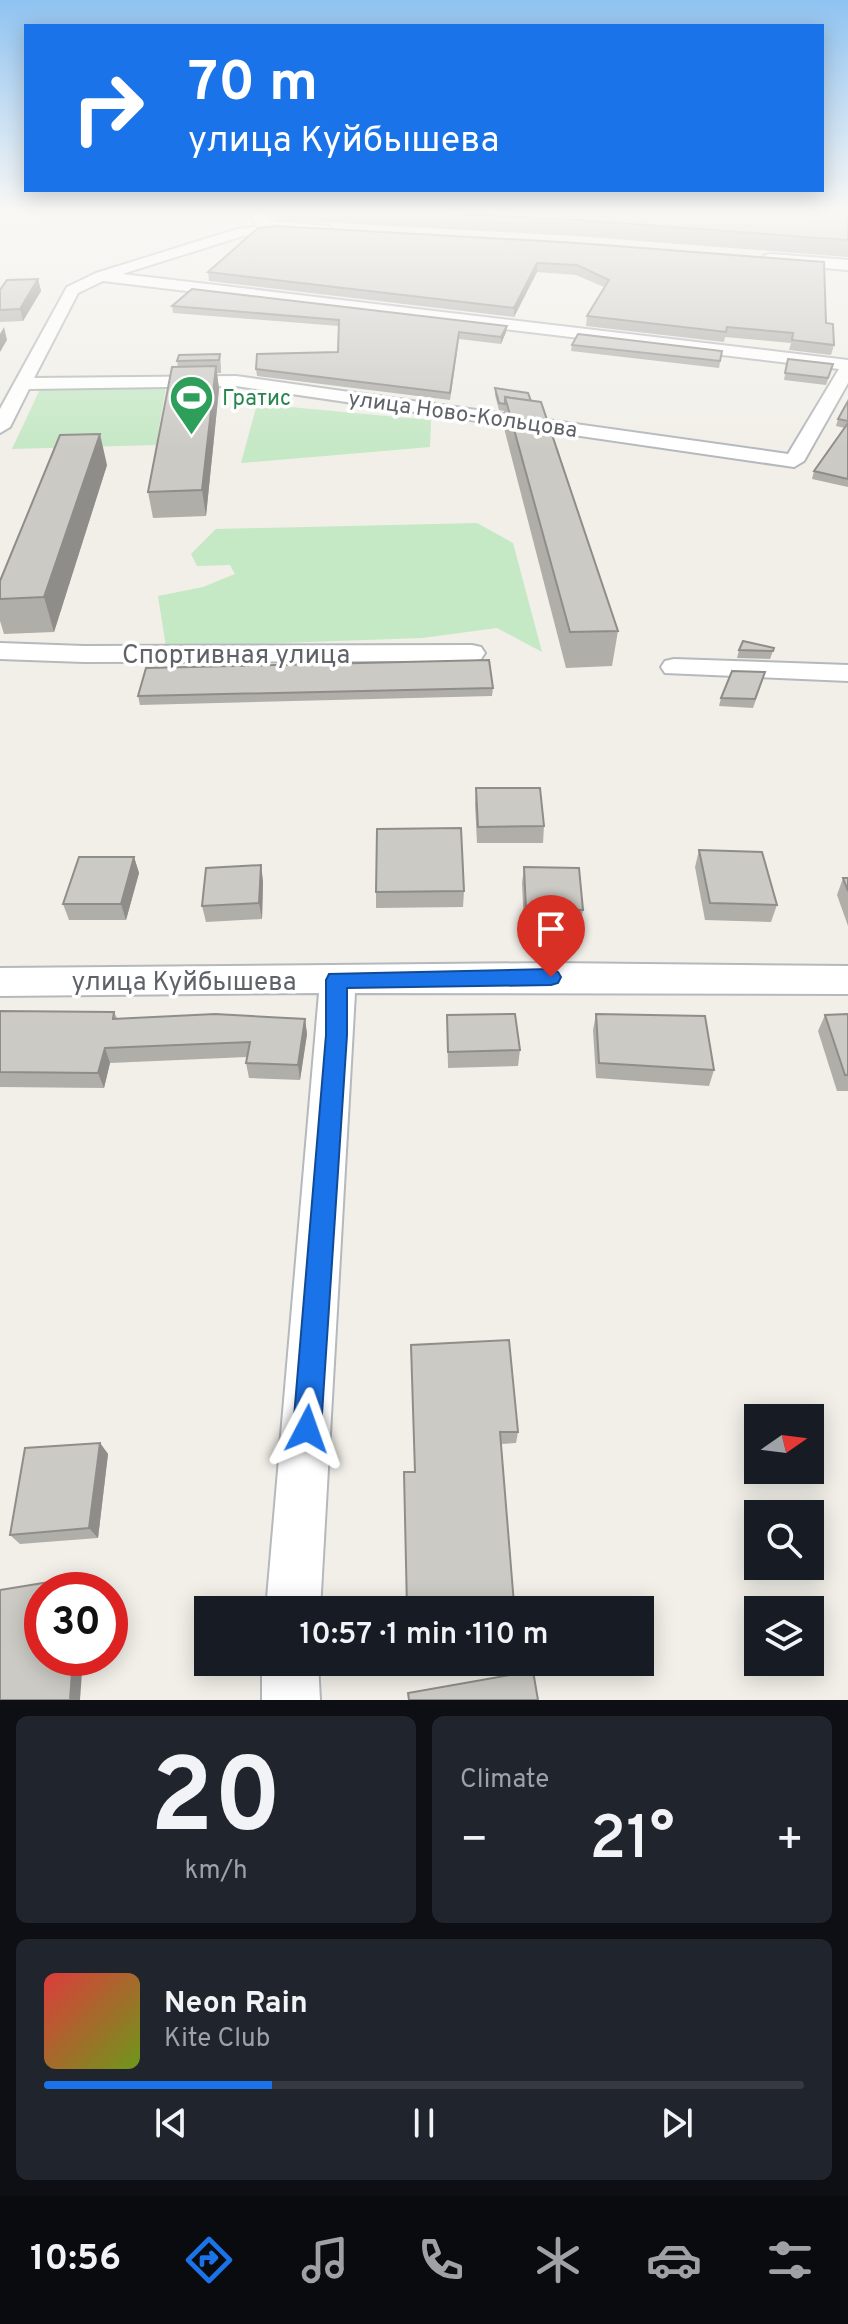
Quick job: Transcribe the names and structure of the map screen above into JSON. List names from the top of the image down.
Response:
{
  "streets": {
    "street": ["улица Ново-Кольцова", "Спортивная улица", "улица Куйбышева"]
  },
  "places": {
    "sports": ["Гратис"]
  },
  "north": "right",
  "page": {
    "turn": ["70 m", "улица Куйбышева"],
    "limit": "30",
    "trip": "10:57 · 1 min · 110 m",
    "tile": [
      ["20", "km/h"],
      "Climate"
    ],
    "heat": ["−", "21°", "+"],
    "song": ["Neon Rain", "Kite Club"],
    "tabs": "10:56"
  }
}
